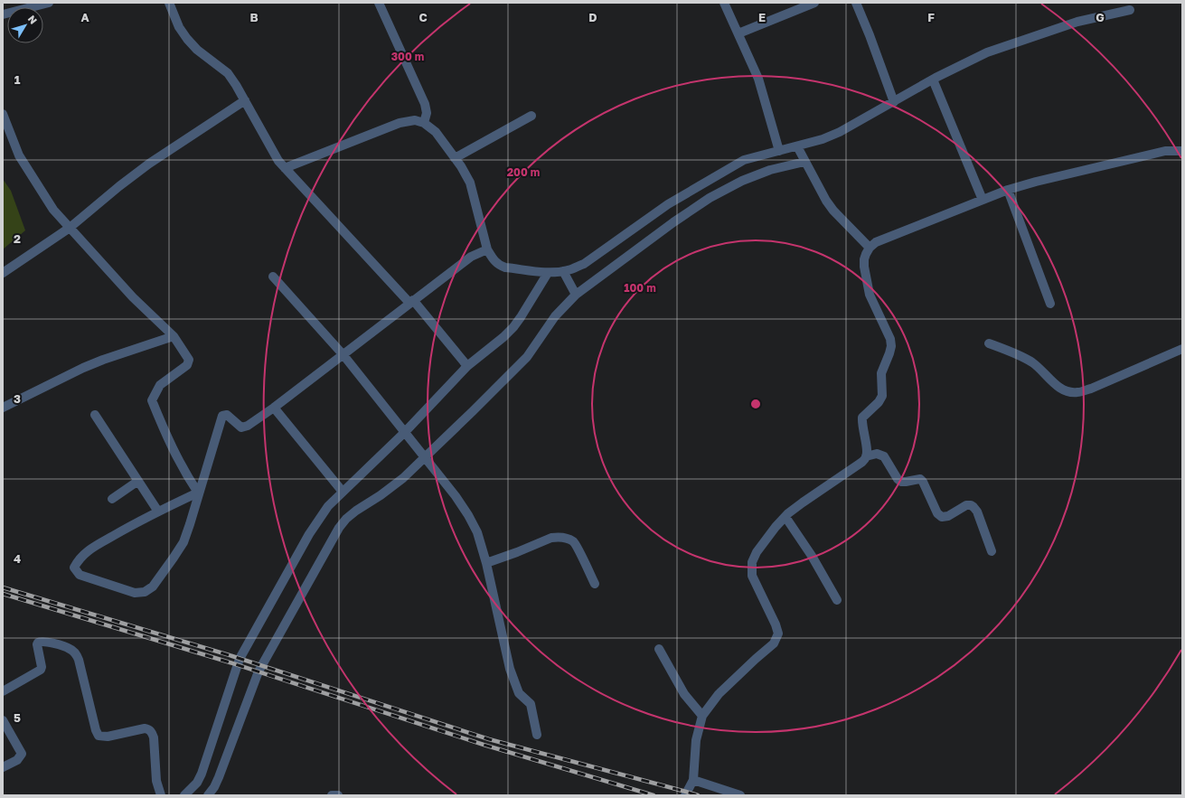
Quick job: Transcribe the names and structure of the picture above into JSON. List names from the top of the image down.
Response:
{
  "north": "top right",
  "grid": {
    "columns": [
      "A",
      "B",
      "C",
      "D",
      "E",
      "F",
      "G"
    ],
    "rows": [
      "1",
      "2",
      "3",
      "4",
      "5"
    ]
  },
  "rings": ["300 m", "200 m", "100 m"]
}
